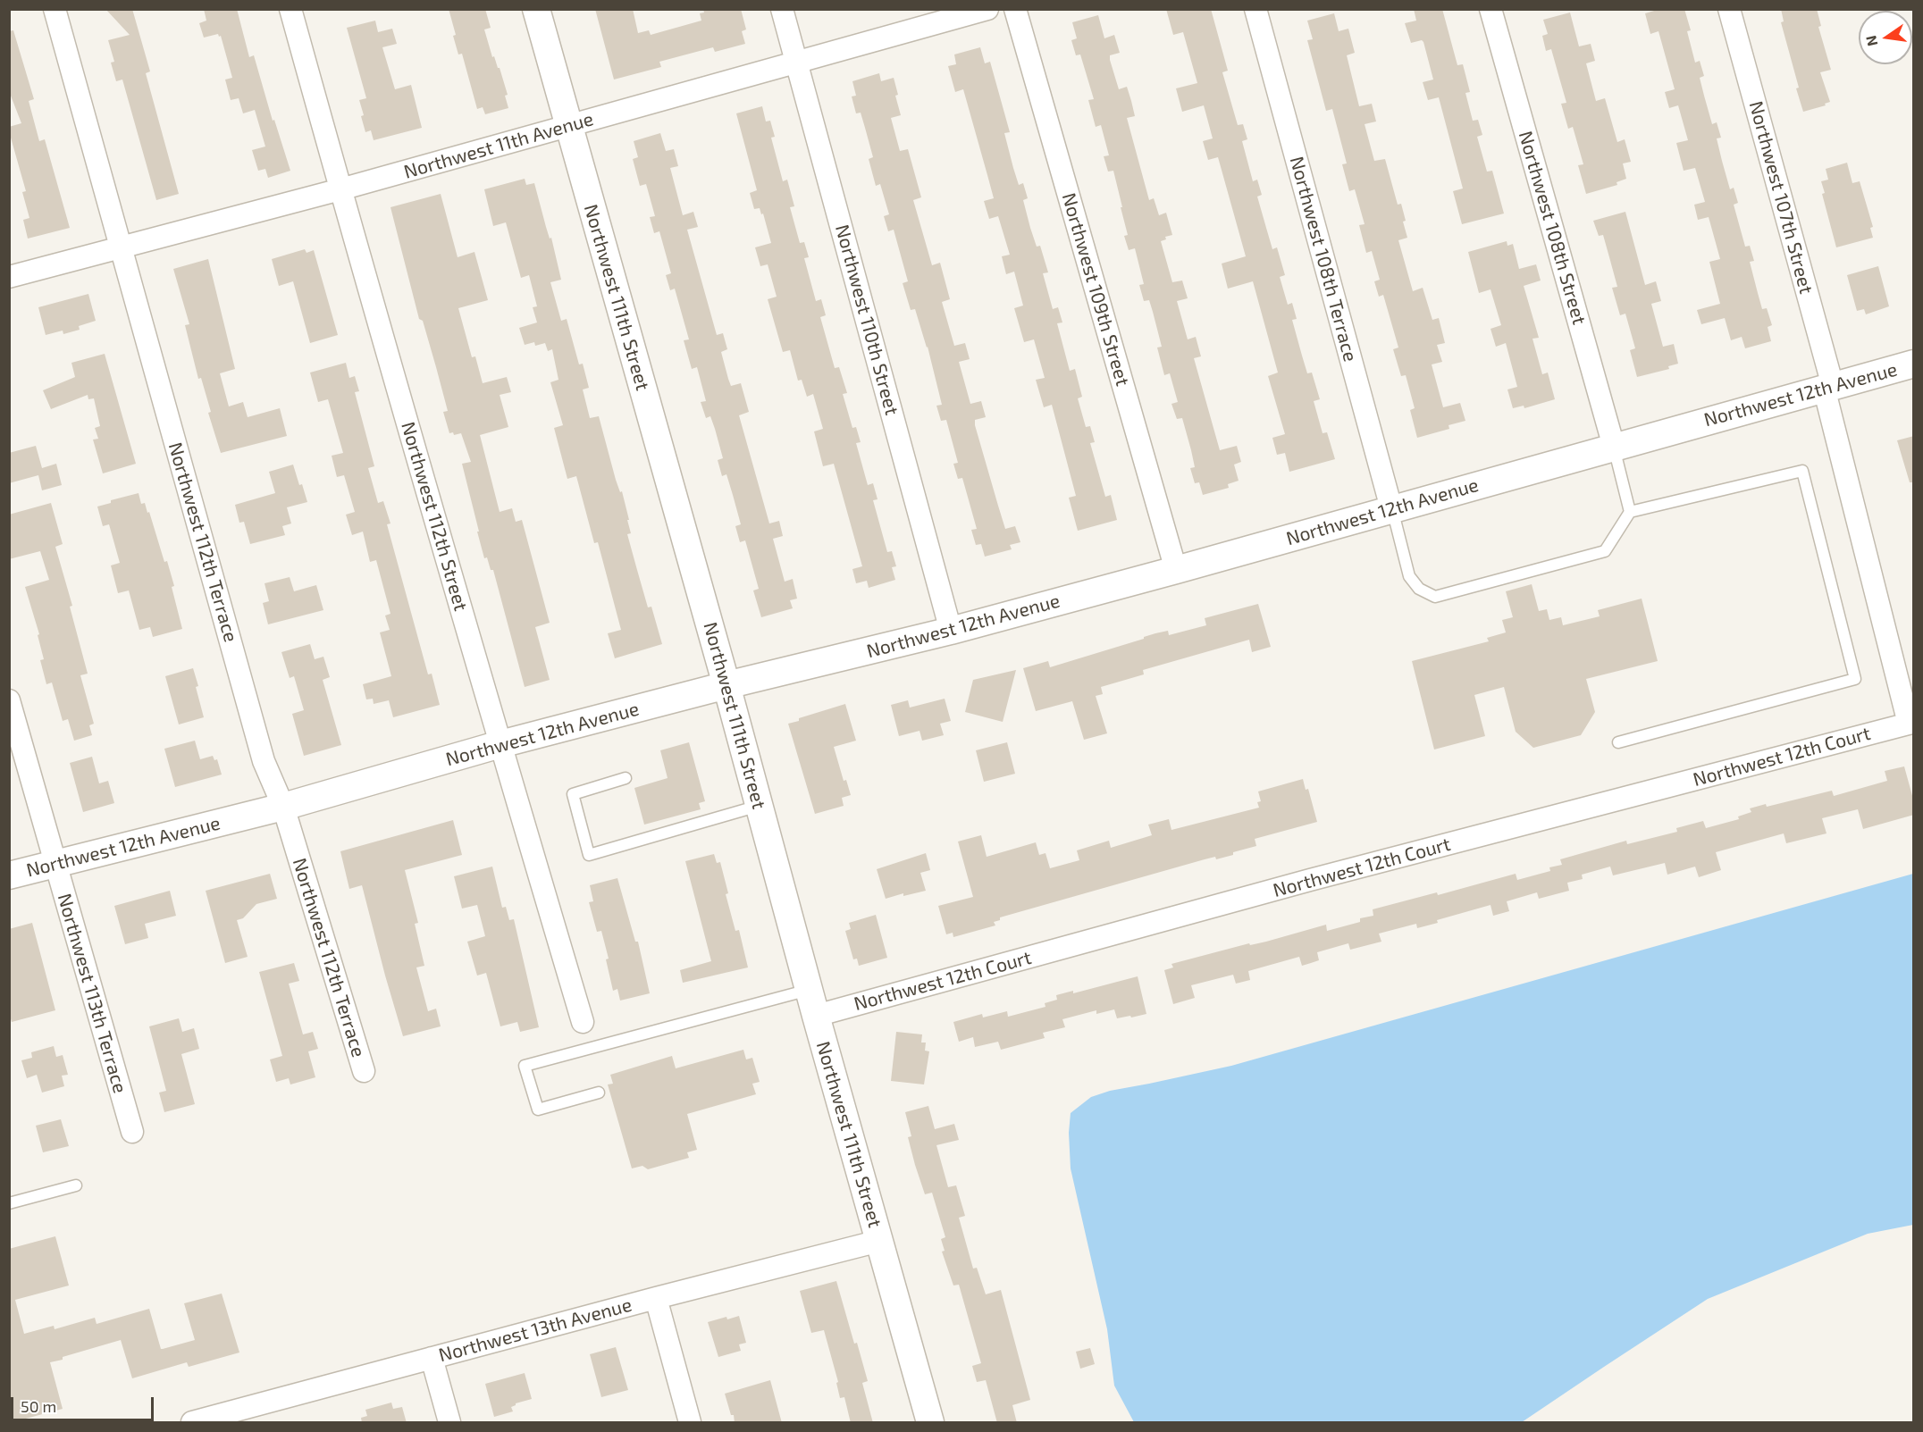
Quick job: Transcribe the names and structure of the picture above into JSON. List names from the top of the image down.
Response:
{
  "streets": {
    "street": [
      "Northwest 11th Avenue",
      "Northwest 107th Street",
      "Northwest 108th Street",
      "Northwest 108th Terrace",
      "Northwest 109th Street",
      "Northwest 111th Street",
      "Northwest 110th Street",
      "Northwest 12th Avenue",
      "Northwest 112th Street",
      "Northwest 112th Terrace",
      "Northwest 12th Court",
      "Northwest 113th Terrace",
      "Northwest 13th Avenue"
    ]
  },
  "crossings": [
    ["Northwest 11th Avenue", "Northwest 111th Street"],
    ["Northwest 11th Avenue", "Northwest 110th Street"],
    ["Northwest 11th Avenue", "Northwest 112th Street"],
    ["Northwest 11th Avenue", "Northwest 112th Terrace"],
    ["Northwest 107th Street", "Northwest 12th Avenue"],
    ["Northwest 107th Street", "Northwest 12th Court"],
    ["Northwest 108th Street", "Northwest 12th Avenue"],
    ["Northwest 108th Terrace", "Northwest 12th Avenue"],
    ["Northwest 109th Street", "Northwest 12th Avenue"],
    ["Northwest 111th Street", "Northwest 12th Avenue"],
    ["Northwest 111th Street", "Northwest 12th Court"],
    ["Northwest 111th Street", "Northwest 13th Avenue"],
    ["Northwest 110th Street", "Northwest 12th Avenue"],
    ["Northwest 12th Avenue", "Northwest 112th Street"],
    ["Northwest 12th Avenue", "Northwest 112th Terrace"],
    ["Northwest 12th Avenue", "Northwest 113th Terrace"]
  ],
  "scale_bar": "50 m",
  "north": "left"
}
